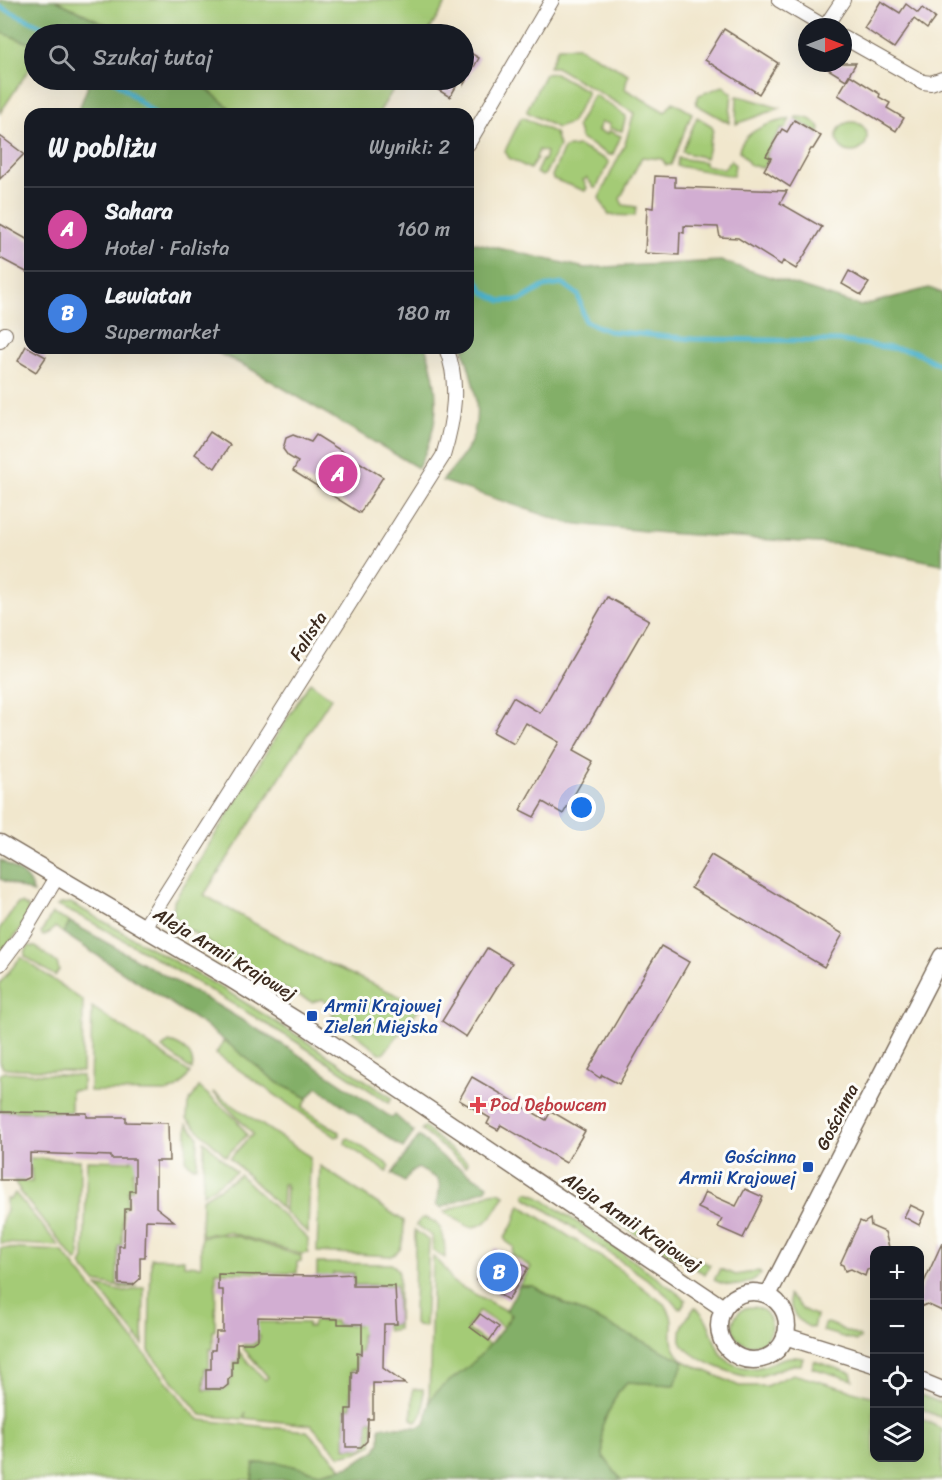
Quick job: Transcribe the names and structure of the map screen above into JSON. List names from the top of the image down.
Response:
{
  "streets": {
    "street": ["Falista", "Aleja Armii Krajowej", "Gościnna"]
  },
  "crossings": [
    ["Falista", "Aleja Armii Krajowej"],
    ["Aleja Armii Krajowej", "Gościnna"]
  ],
  "places": {
    "transit": ["Armii Krajowej Zieleń Miejska", "Gościnna Armii Krajowej"],
    "health": ["Pod Dębowcem"]
  },
  "north": "right",
  "page": {
    "search": "Szukaj tutaj",
    "heading": ["W pobliżu", "Wyniki: 2"],
    "list": [
      {
        "mark": "A",
        "name": "Sahara",
        "note": "Hotel · Falista",
        "value": "160 m"
      },
      {
        "mark": "B",
        "name": "Lewiatan",
        "note": "Supermarket",
        "value": "180 m"
      }
    ],
    "pins": ["A", "B"],
    "map_buttons": ["+", "−"]
  }
}
